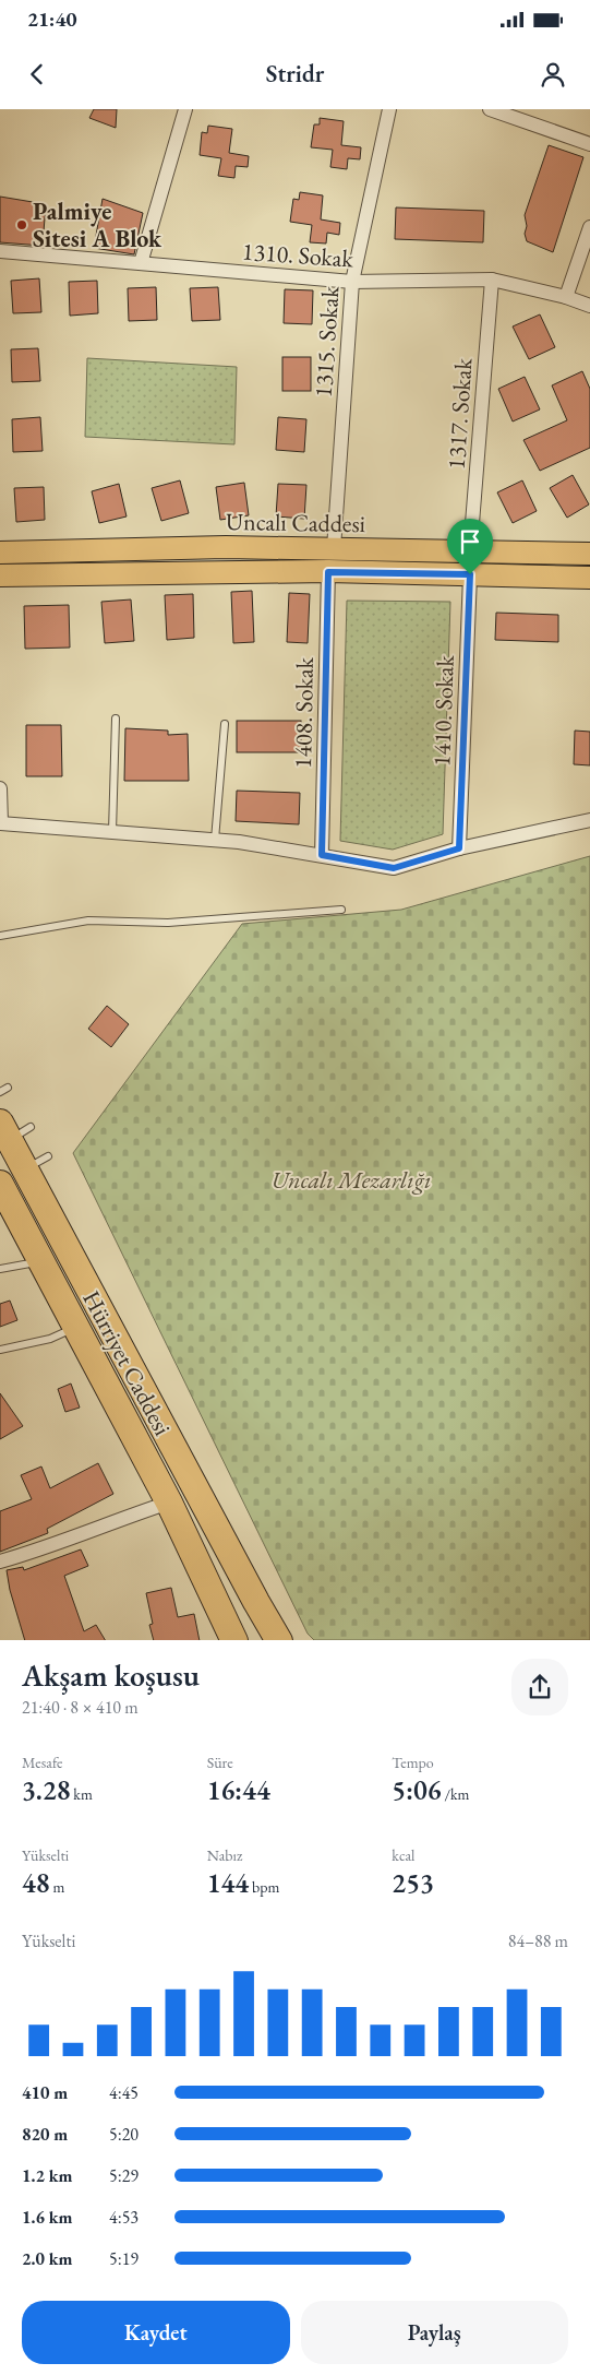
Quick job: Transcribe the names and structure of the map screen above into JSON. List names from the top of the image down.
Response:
{
  "streets": {
    "highway": ["Hürriyet Caddesi"],
    "main road": ["Uncalı Caddesi"],
    "street": [
      "1310. Sokak",
      "1315. Sokak",
      "1317. Sokak",
      "1410. Sokak",
      "1408. Sokak"
    ]
  },
  "crossings": [
    ["1310. Sokak", "1315. Sokak"],
    ["1310. Sokak", "1317. Sokak"],
    ["1315. Sokak", "Uncalı Caddesi"],
    ["1317. Sokak", "Uncalı Caddesi"],
    ["Uncalı Caddesi", "1410. Sokak"],
    ["Uncalı Caddesi", "1408. Sokak"]
  ],
  "parks": ["Uncalı Mezarlığı"],
  "places": ["Palmiye Sitesi A Blok"],
  "page": {
    "status": "21:40",
    "header": "Stridr",
    "heading": ["Akşam koşusu", "21:40 · 8 × 410 m"],
    "stats": [
      ["Mesafe", "3.28 km"],
      ["Süre", "16:44"],
      ["Tempo", "5:06 /km"],
      ["Yükselti", "48 m"],
      ["Nabız", "144 bpm"],
      ["kcal", "253"]
    ],
    "chart": ["Yükselti", "84–88 m"],
    "list": [
      {
        "name": "410 m",
        "note": "4:45"
      },
      {
        "name": "820 m",
        "note": "5:20"
      },
      {
        "name": "1.2 km",
        "note": "5:29"
      },
      {
        "name": "1.6 km",
        "note": "4:53"
      },
      {
        "name": "2.0 km",
        "note": "5:19"
      }
    ],
    "buttons": ["Kaydet", "Paylaş"]
  }
}
